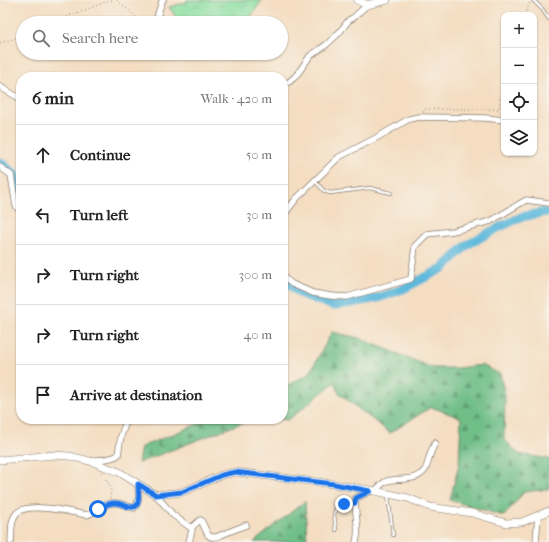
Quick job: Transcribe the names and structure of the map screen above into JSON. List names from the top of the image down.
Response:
{
  "page": {
    "map_buttons": ["+", "−"],
    "search": "Search here",
    "heading": ["6 min", "Walk · 420 m"],
    "list": [
      ["Continue", "50 m"],
      ["Turn left", "30 m"],
      ["Turn right", "300 m"],
      ["Turn right", "40 m"],
      "Arrive at destination"
    ]
  }
}
